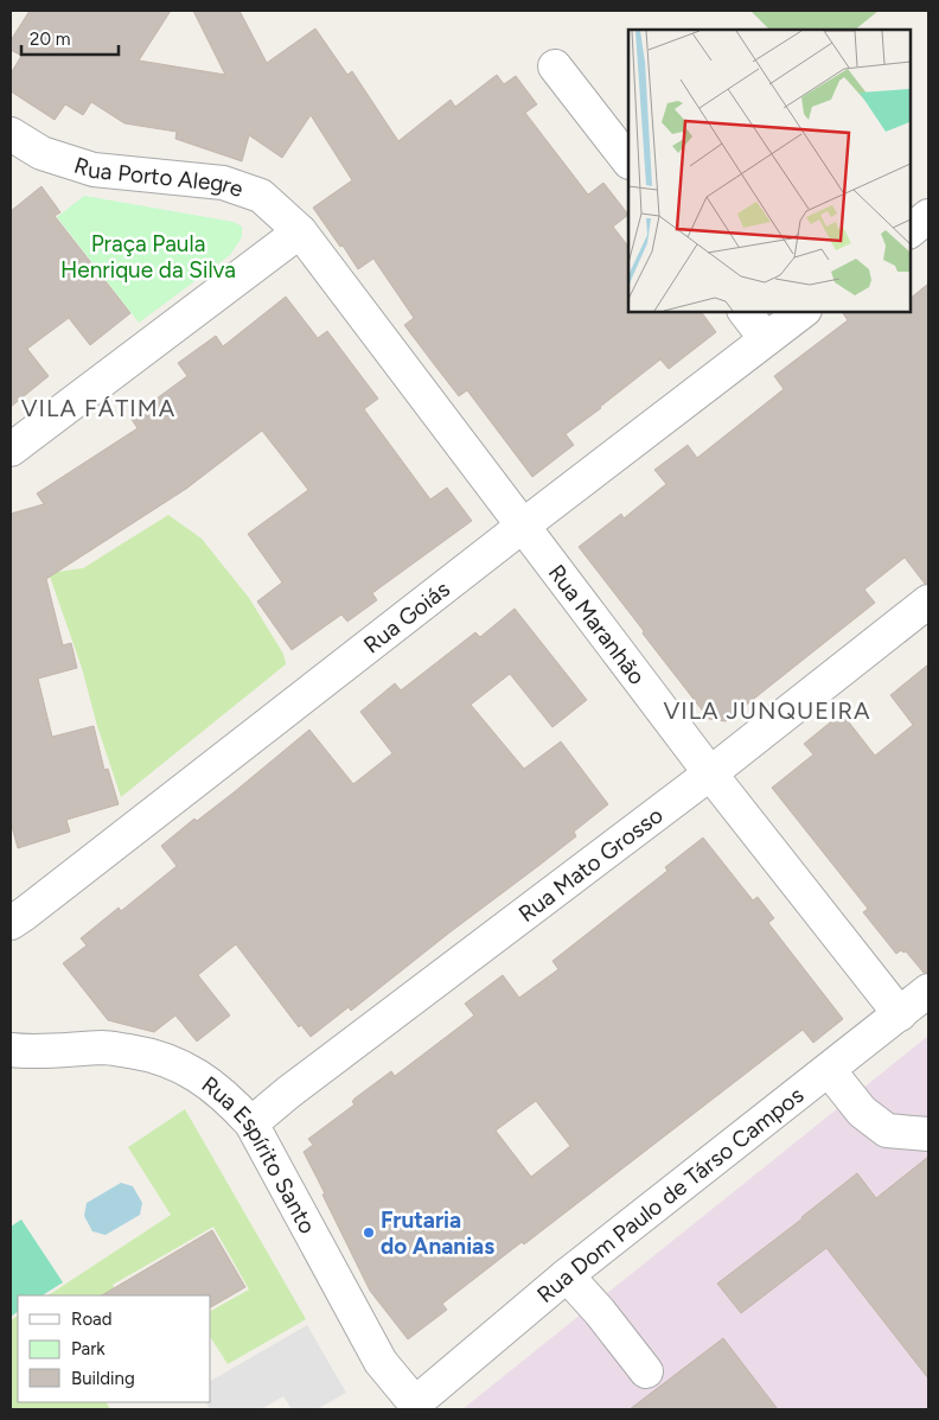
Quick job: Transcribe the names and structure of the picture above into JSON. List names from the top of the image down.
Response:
{
  "streets": {
    "street": [
      "Rua Porto Alegre",
      "Rua Goiás",
      "Rua Maranhão",
      "Rua Mato Grosso",
      "Rua Espírito Santo",
      "Rua Dom Paulo de Társo Campos"
    ]
  },
  "crossings": [
    ["Rua Porto Alegre", "Rua Maranhão"],
    ["Rua Goiás", "Rua Maranhão"],
    ["Rua Maranhão", "Rua Mato Grosso"],
    ["Rua Maranhão", "Rua Dom Paulo de Társo Campos"],
    ["Rua Mato Grosso", "Rua Espírito Santo"],
    ["Rua Espírito Santo", "Rua Dom Paulo de Társo Campos"]
  ],
  "districts": ["VILA FÁTIMA", "VILA JUNQUEIRA"],
  "parks": ["Praça Paula Henrique da Silva"],
  "places": ["Frutaria do Ananias"],
  "legend": ["Road", "Park", "Building"],
  "scale_bar": "20 m"
}
